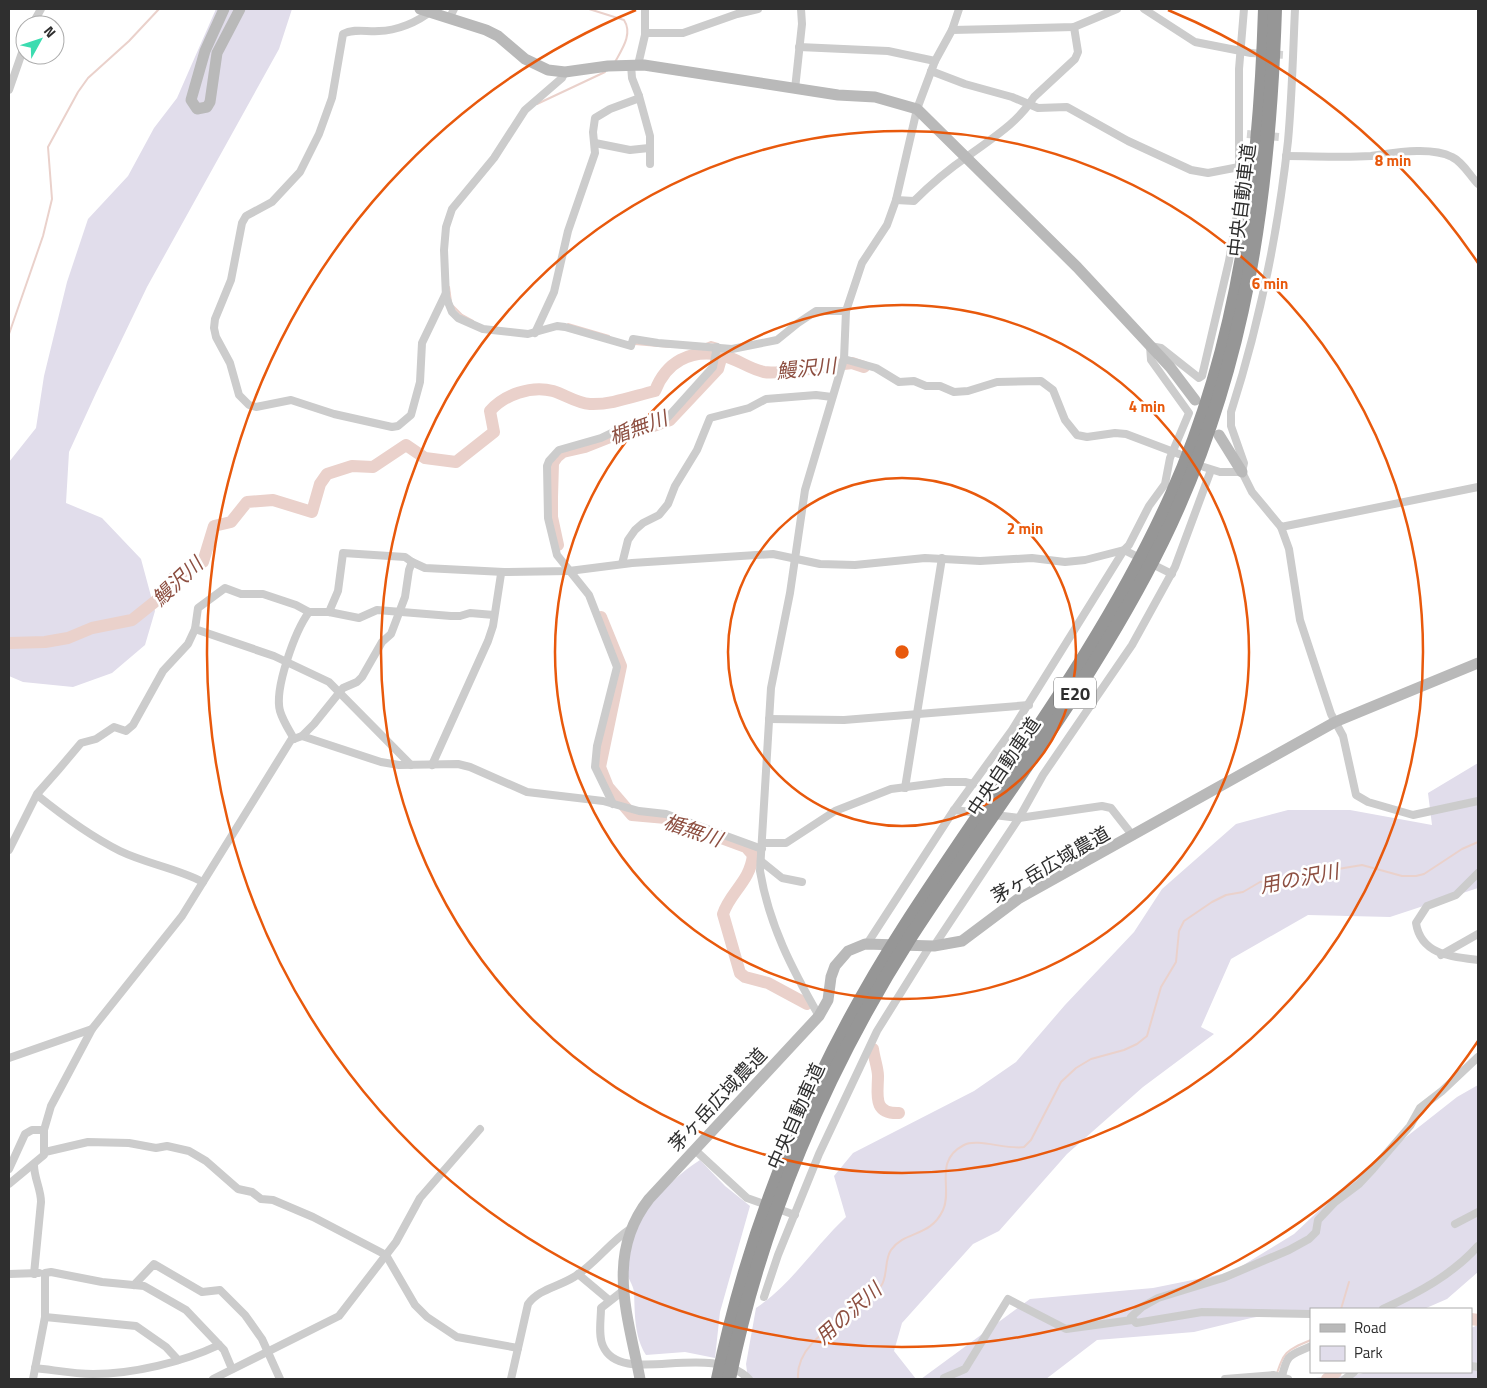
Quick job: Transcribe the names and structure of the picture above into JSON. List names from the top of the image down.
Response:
{
  "streets": {
    "highway": ["中央自動車道", "E20"],
    "street": ["茅ヶ岳広域農道"]
  },
  "water": ["鰻沢川", "楯無川", "用の沢川"],
  "legend": ["Road", "Park"],
  "north": "top right",
  "rings": [
    "8 min",
    "6 min",
    "4 min",
    "2 min"
  ]
}
